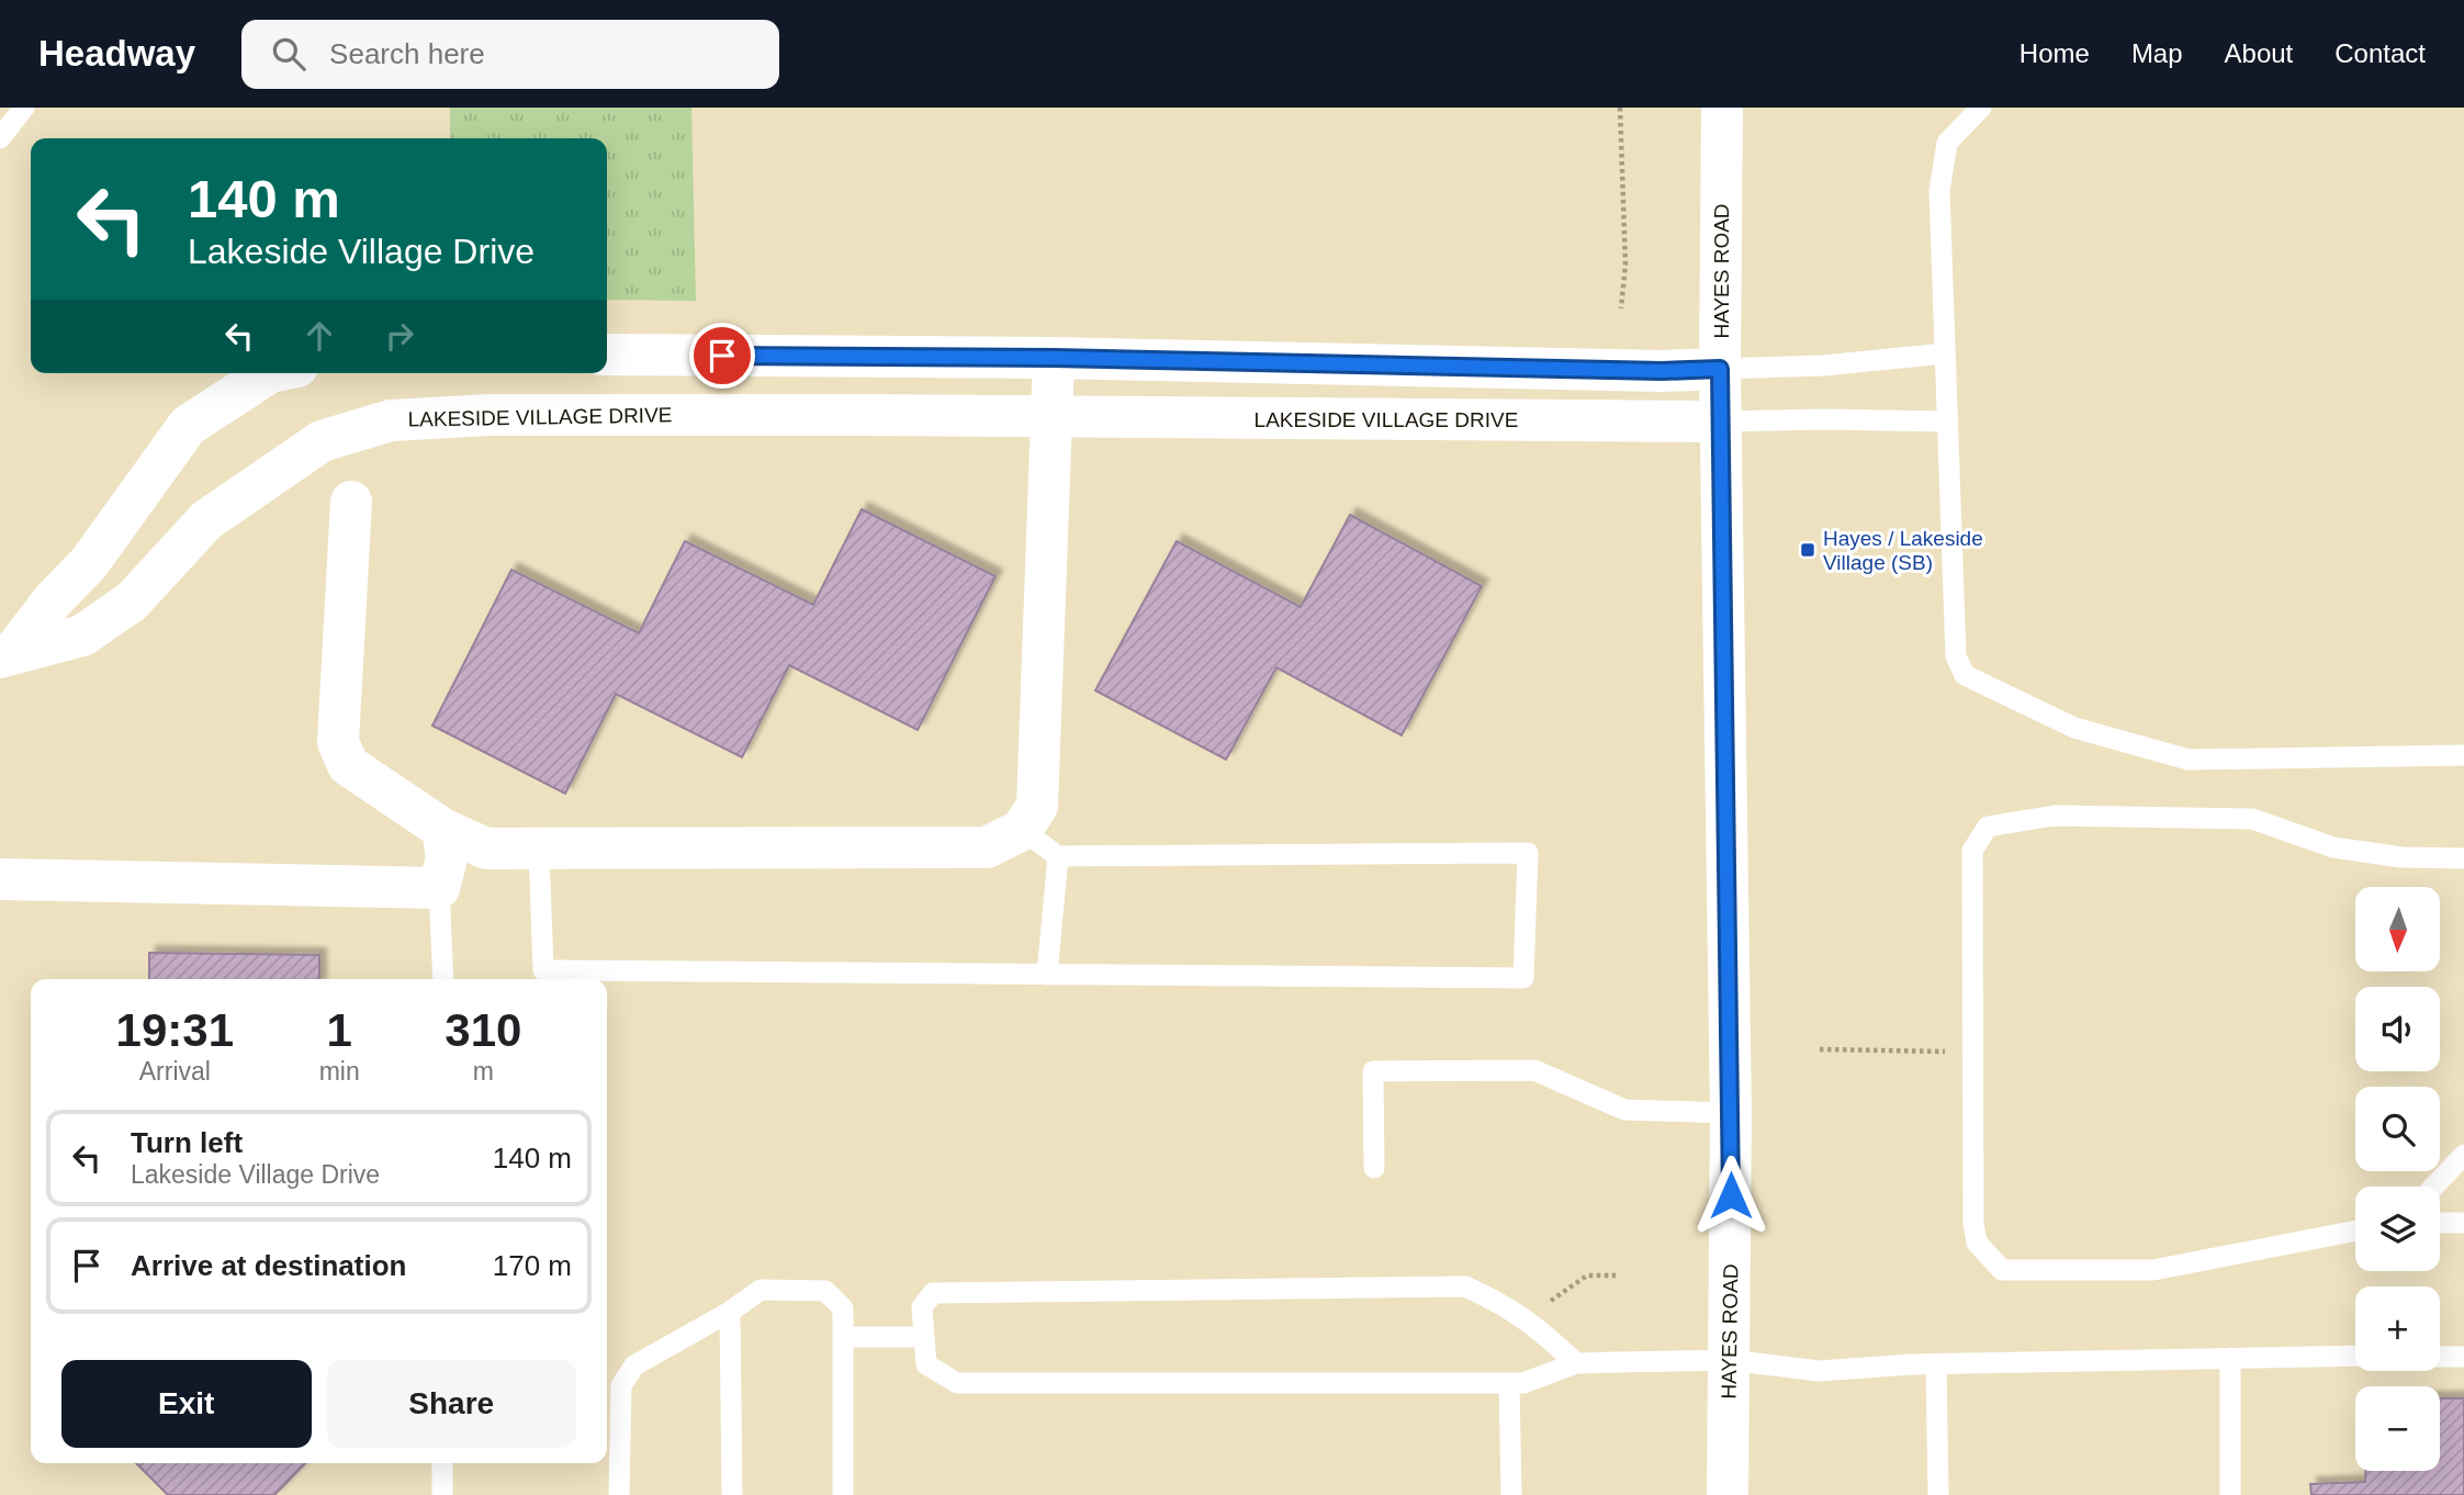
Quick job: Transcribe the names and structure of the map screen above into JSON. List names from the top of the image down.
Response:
{
  "streets": {
    "street": ["HAYES ROAD", "LAKESIDE VILLAGE DRIVE"]
  },
  "crossings": [
    ["HAYES ROAD", "LAKESIDE VILLAGE DRIVE"]
  ],
  "places": {
    "transit": ["Hayes / Lakeside Village (SB)"]
  },
  "north": "bottom",
  "page": {
    "header": "Headway",
    "search": "Search here",
    "nav": [
      "Home",
      "Map",
      "About",
      "Contact"
    ],
    "turn": ["140 m", "Lakeside Village Drive"],
    "map_buttons": ["+", "−"],
    "eta": [
      "19:31",
      "Arrival",
      "1",
      "min",
      "310",
      "m"
    ],
    "list": [
      {
        "name": "Turn left",
        "note": "Lakeside Village Drive",
        "value": "140 m"
      },
      {
        "name": "Arrive at destination",
        "value": "170 m"
      }
    ],
    "buttons": ["Exit", "Share"]
  }
}
